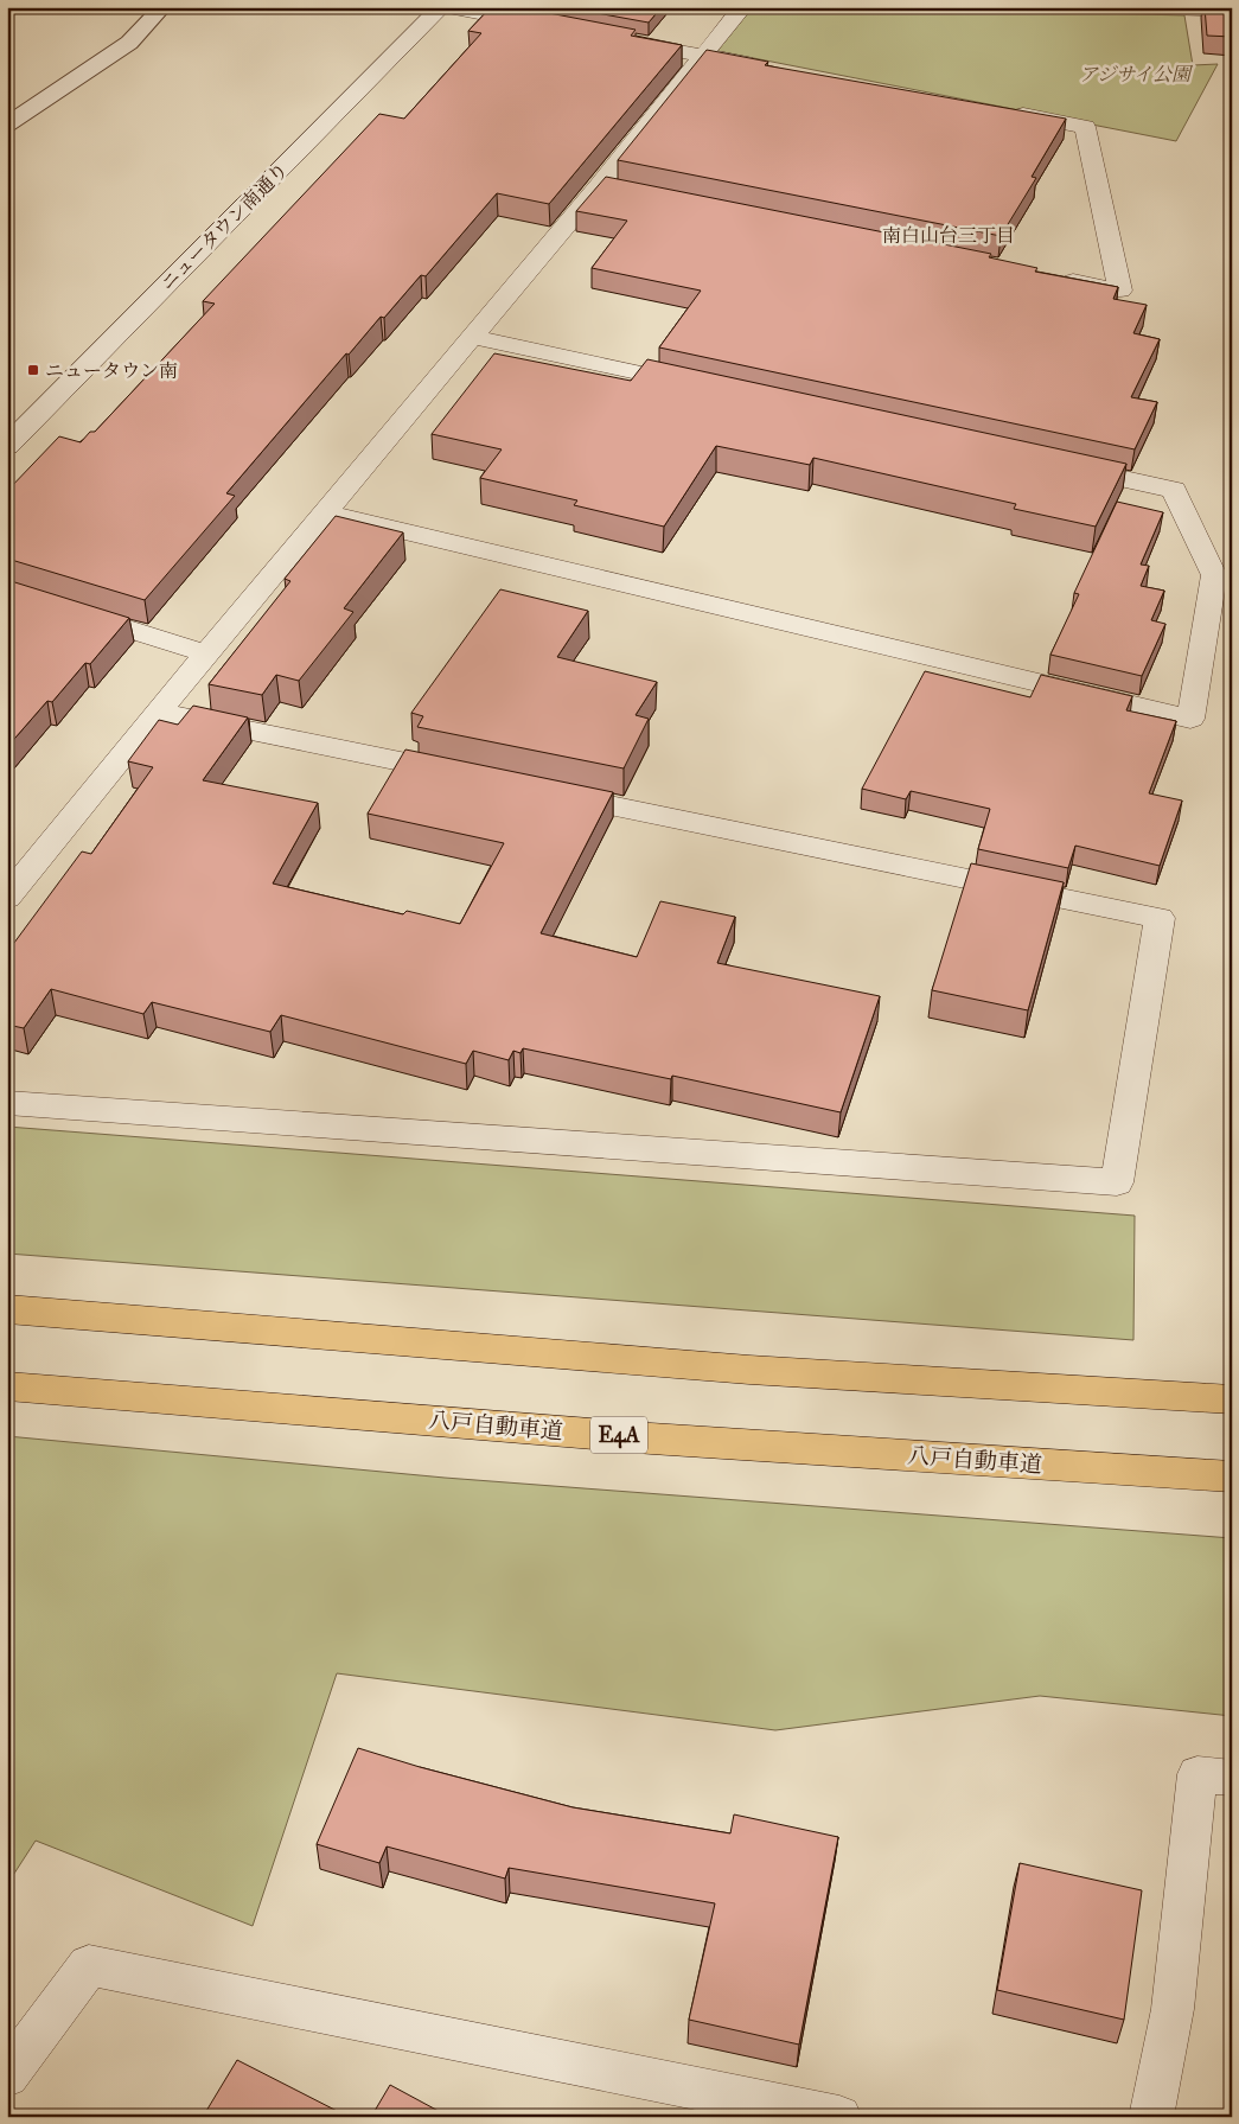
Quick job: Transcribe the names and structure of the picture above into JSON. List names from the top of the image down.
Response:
{
  "streets": {
    "highway": ["八戸自動車道", "E4A"],
    "street": ["ニュータウン南通り"]
  },
  "districts": ["南白山台三丁目"],
  "parks": ["アジサイ公園"],
  "places": {
    "transit": ["ニュータウン南"]
  }
}
